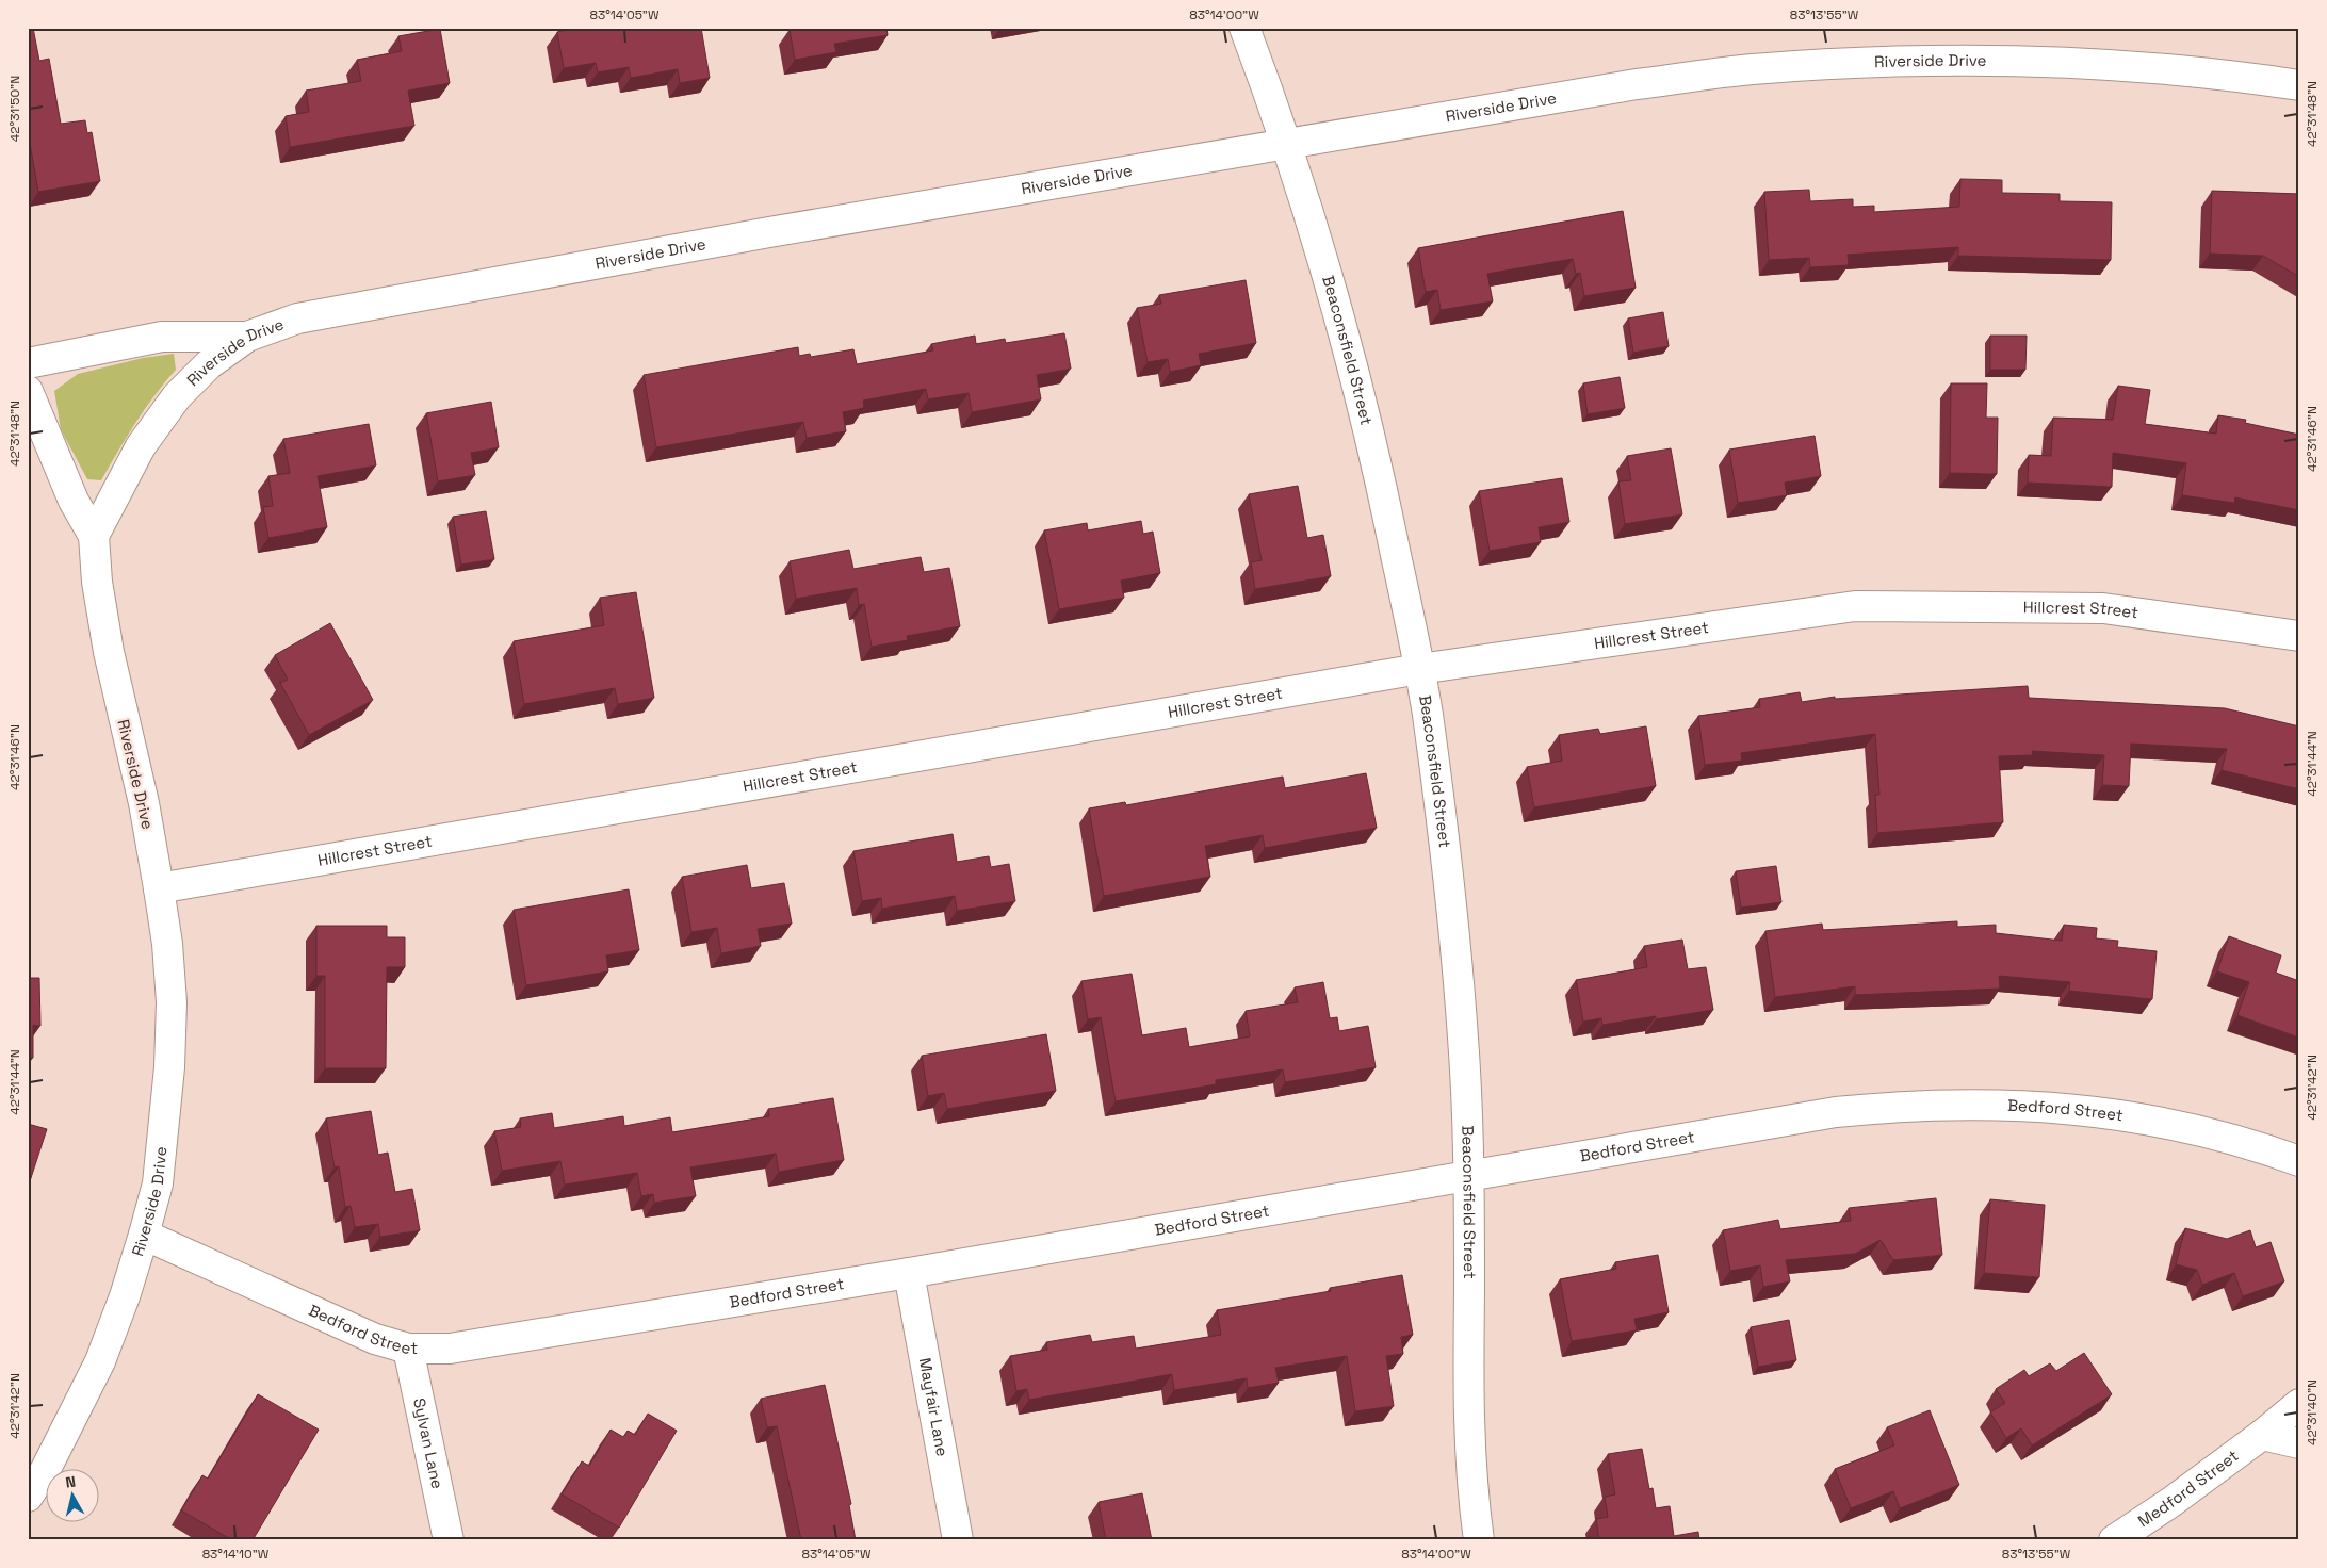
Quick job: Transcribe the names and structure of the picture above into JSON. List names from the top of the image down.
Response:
{
  "streets": {
    "street": [
      "Riverside Drive",
      "Beaconsfield Street",
      "Hillcrest Street",
      "Bedford Street",
      "Mayfair Lane",
      "Sylvan Lane",
      "Medford Street"
    ]
  },
  "crossings": [
    ["Riverside Drive", "Beaconsfield Street"],
    ["Riverside Drive", "Hillcrest Street"],
    ["Riverside Drive", "Bedford Street"],
    ["Beaconsfield Street", "Hillcrest Street"],
    ["Beaconsfield Street", "Bedford Street"],
    ["Bedford Street", "Mayfair Lane"],
    ["Bedford Street", "Sylvan Lane"]
  ],
  "north": "top",
  "coordinates": [
    "83°14'05\"W",
    "83°14'00\"W",
    "83°13'55\"W",
    "42°31'50\"N",
    "42°31'48\"N",
    "42°31'46\"N",
    "42°31'44\"N",
    "42°31'42\"N",
    "42°31'40\"N",
    "83°14'10\"W"
  ]
}
